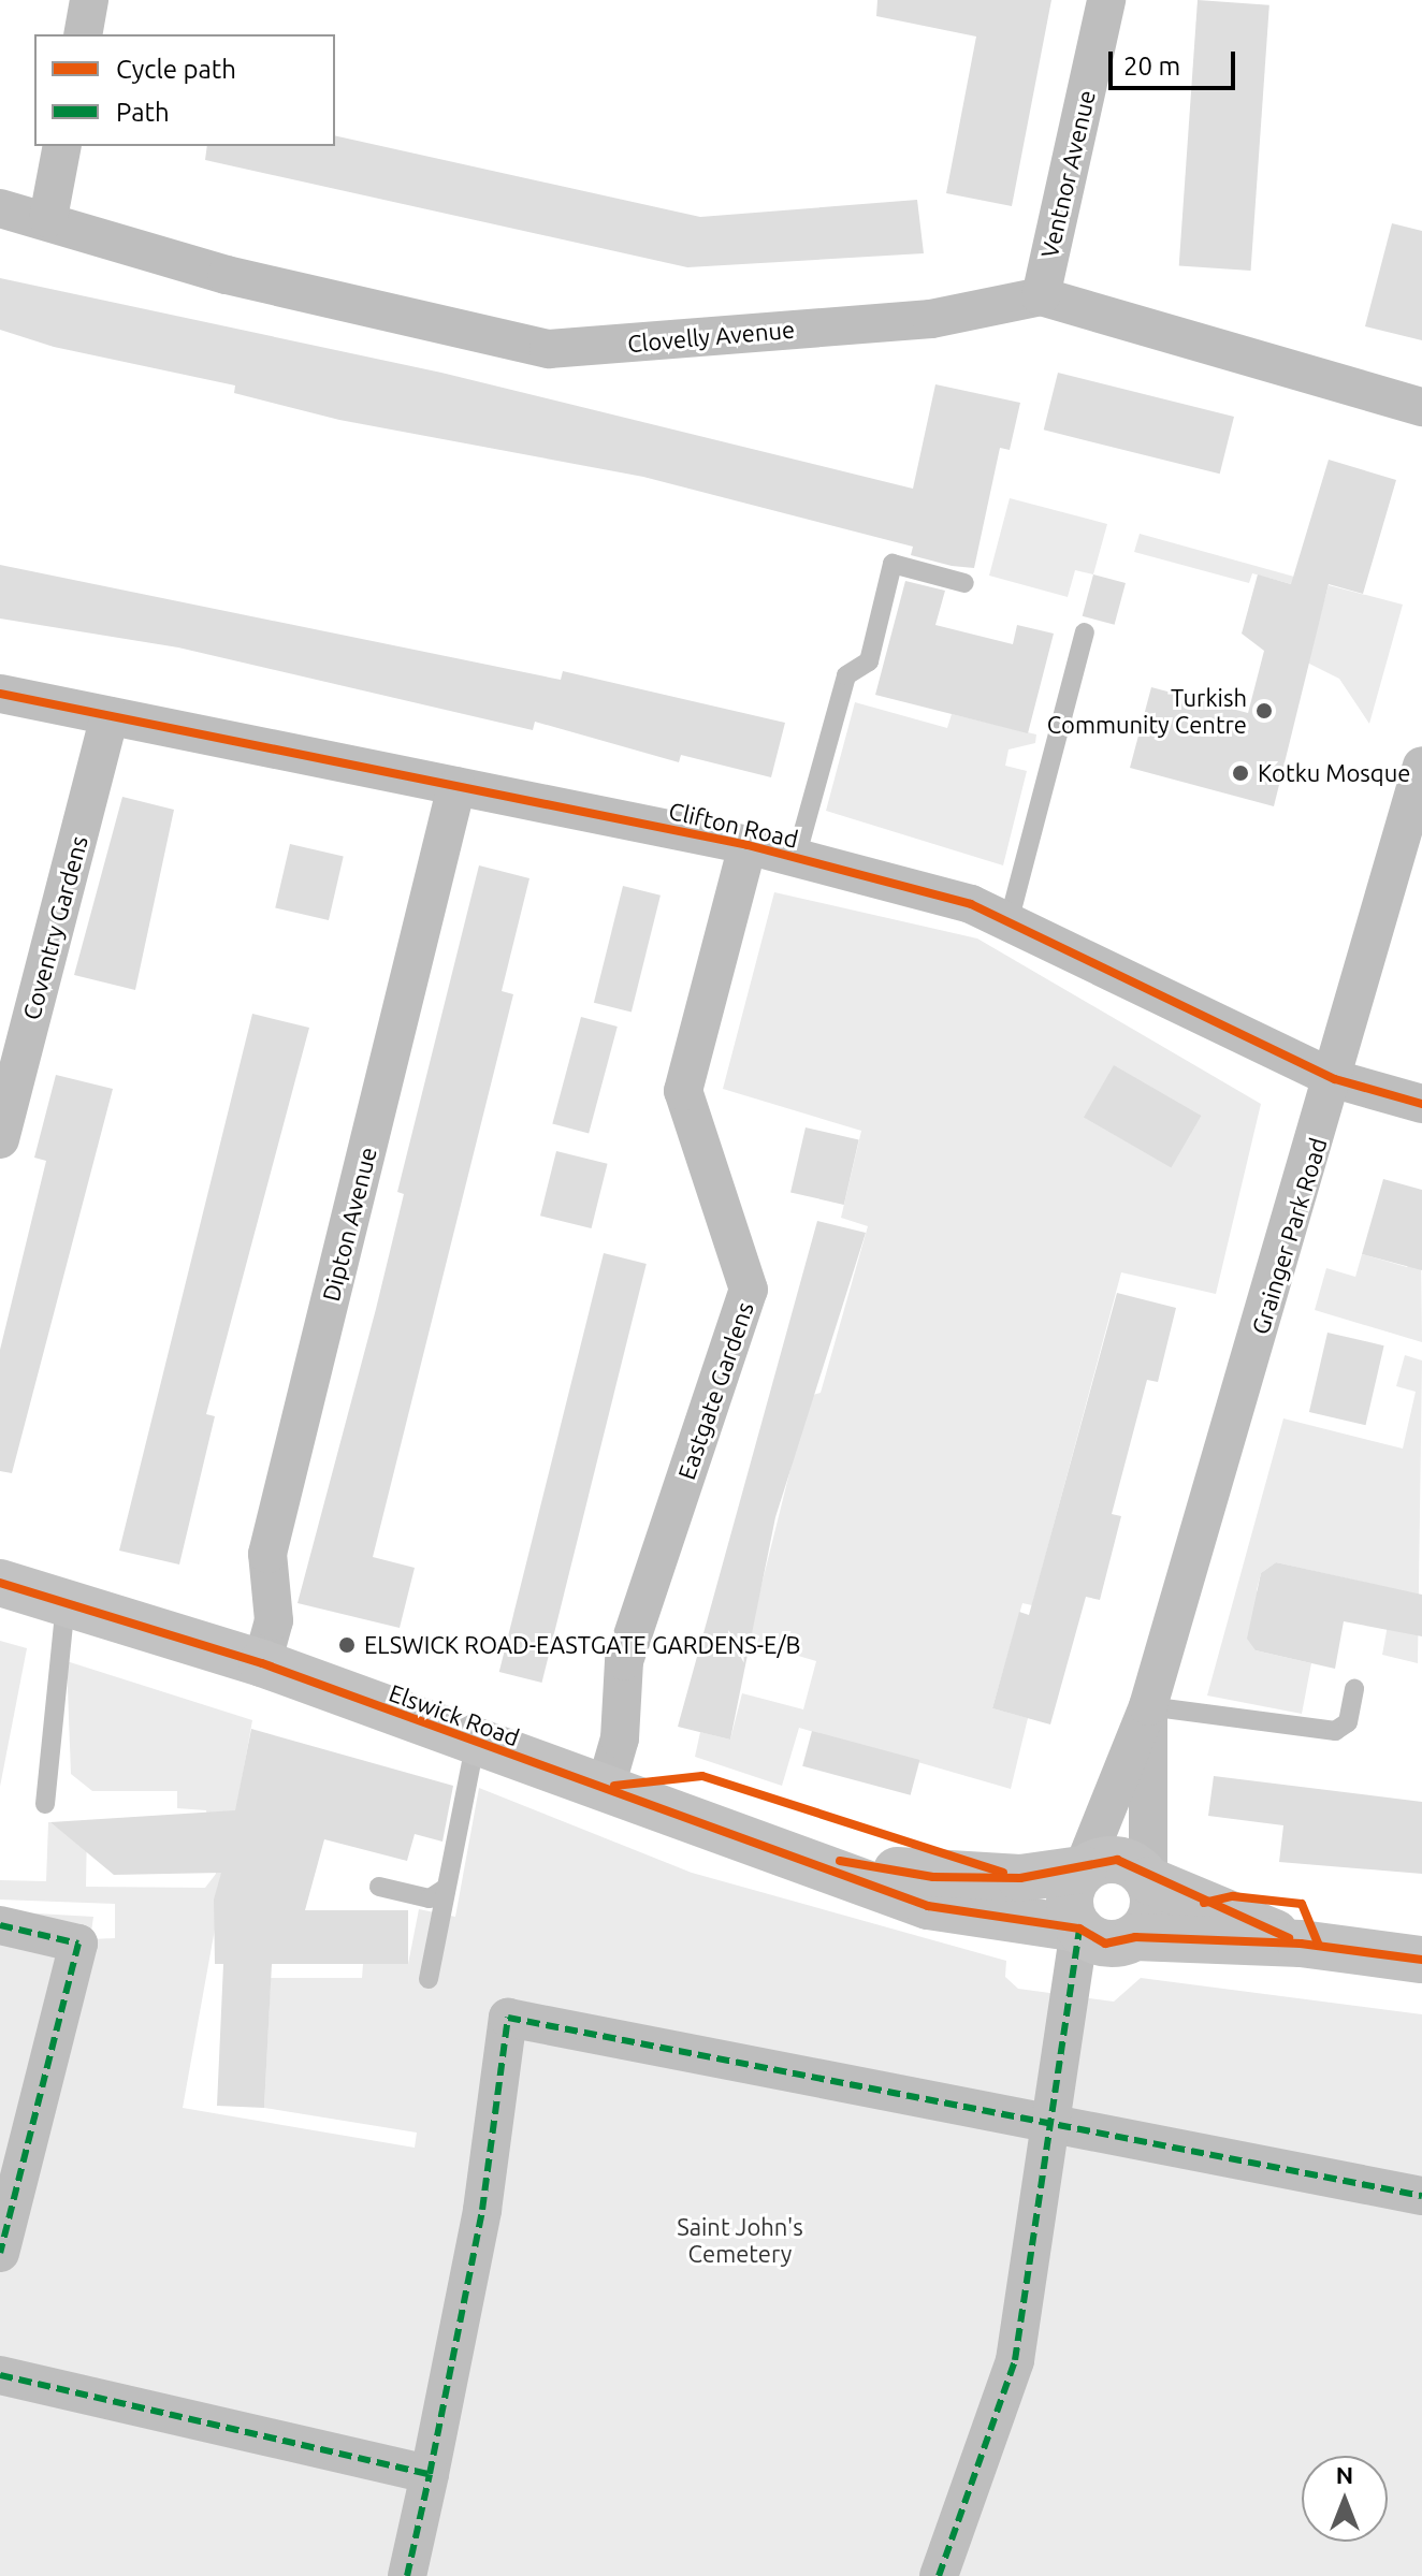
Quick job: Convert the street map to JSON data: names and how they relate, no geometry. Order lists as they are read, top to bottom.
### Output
{
  "streets": {
    "main road": ["Elswick Road"],
    "street": [
      "Ventnor Avenue",
      "Clovelly Avenue",
      "Clifton Road",
      "Coventry Gardens",
      "Dipton Avenue",
      "Grainger Park Road",
      "Eastgate Gardens"
    ]
  },
  "crossings": [
    ["Ventnor Avenue", "Clovelly Avenue"],
    ["Clifton Road", "Coventry Gardens"],
    ["Clifton Road", "Dipton Avenue"],
    ["Clifton Road", "Grainger Park Road"],
    ["Clifton Road", "Eastgate Gardens"],
    ["Dipton Avenue", "Elswick Road"],
    ["Grainger Park Road", "Elswick Road"],
    ["Eastgate Gardens", "Elswick Road"]
  ],
  "parks": ["Saint John's Cemetery"],
  "places": ["Turkish Community Centre", "Kotku Mosque", "ELSWICK ROAD-EASTGATE GARDENS-E/B"],
  "legend": ["Cycle path", "Path"],
  "scale_bar": "20 m",
  "north": "top"
}
